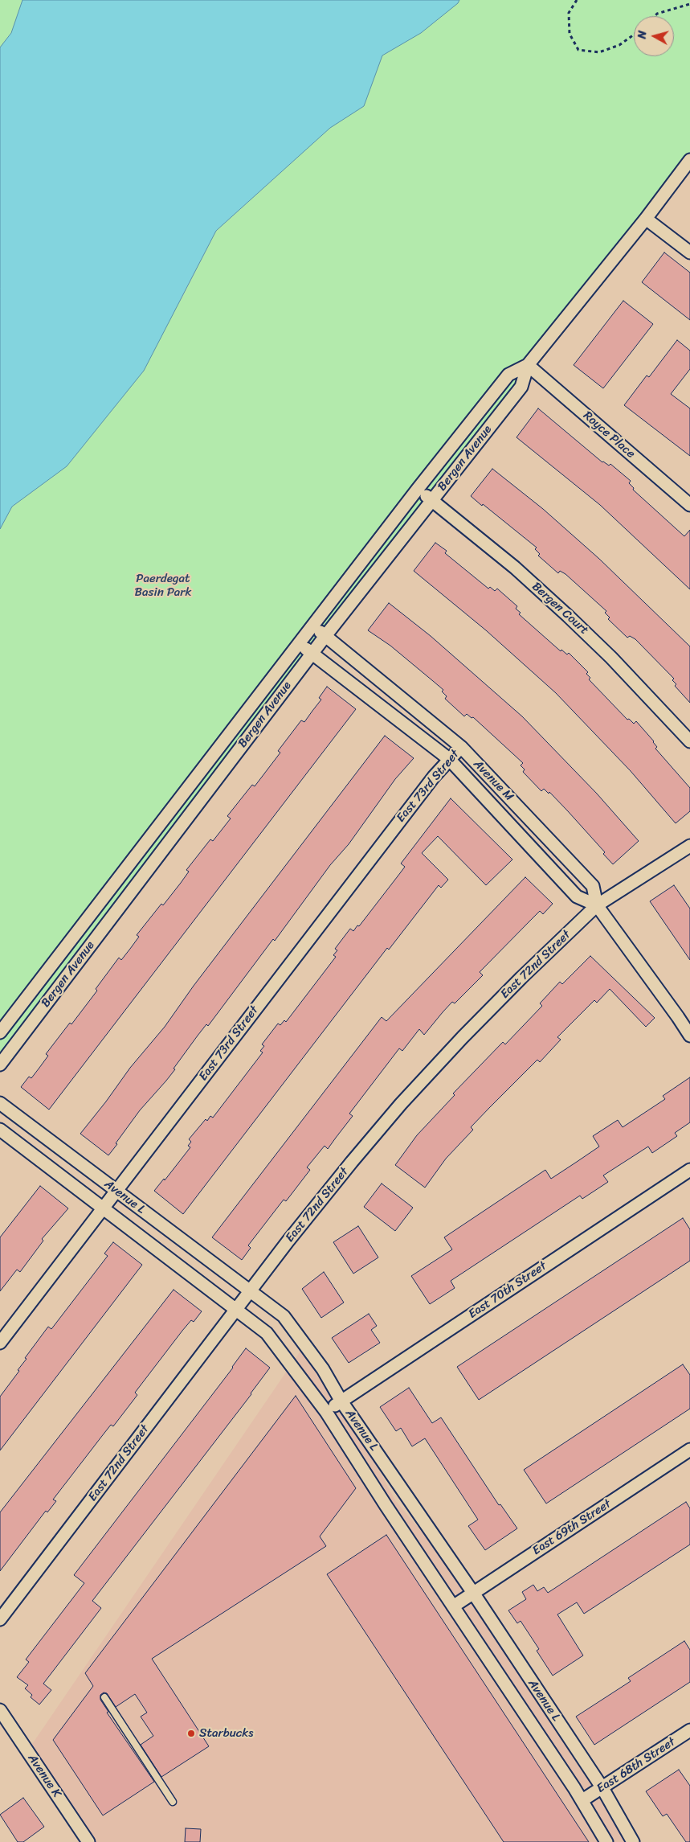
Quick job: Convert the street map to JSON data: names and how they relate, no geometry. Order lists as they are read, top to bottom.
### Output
{
  "streets": {
    "street": [
      "Royce Place",
      "Bergen Avenue",
      "Bergen Court",
      "Avenue M",
      "East 73rd Street",
      "East 72nd Street",
      "Avenue L",
      "East 70th Street",
      "East 69th Street",
      "East 68th Street",
      "Avenue K"
    ]
  },
  "crossings": [
    ["Royce Place", "Bergen Avenue"],
    ["Bergen Avenue", "Bergen Court"],
    ["Bergen Avenue", "Avenue M"],
    ["Avenue M", "East 73rd Street"],
    ["Avenue M", "East 72nd Street"],
    ["East 73rd Street", "Avenue L"],
    ["East 72nd Street", "Avenue L"],
    ["Avenue L", "East 70th Street"],
    ["Avenue L", "East 69th Street"],
    ["Avenue L", "East 68th Street"]
  ],
  "parks": ["Paerdegat Basin Park"],
  "places": ["Starbucks"],
  "north": "left"
}
